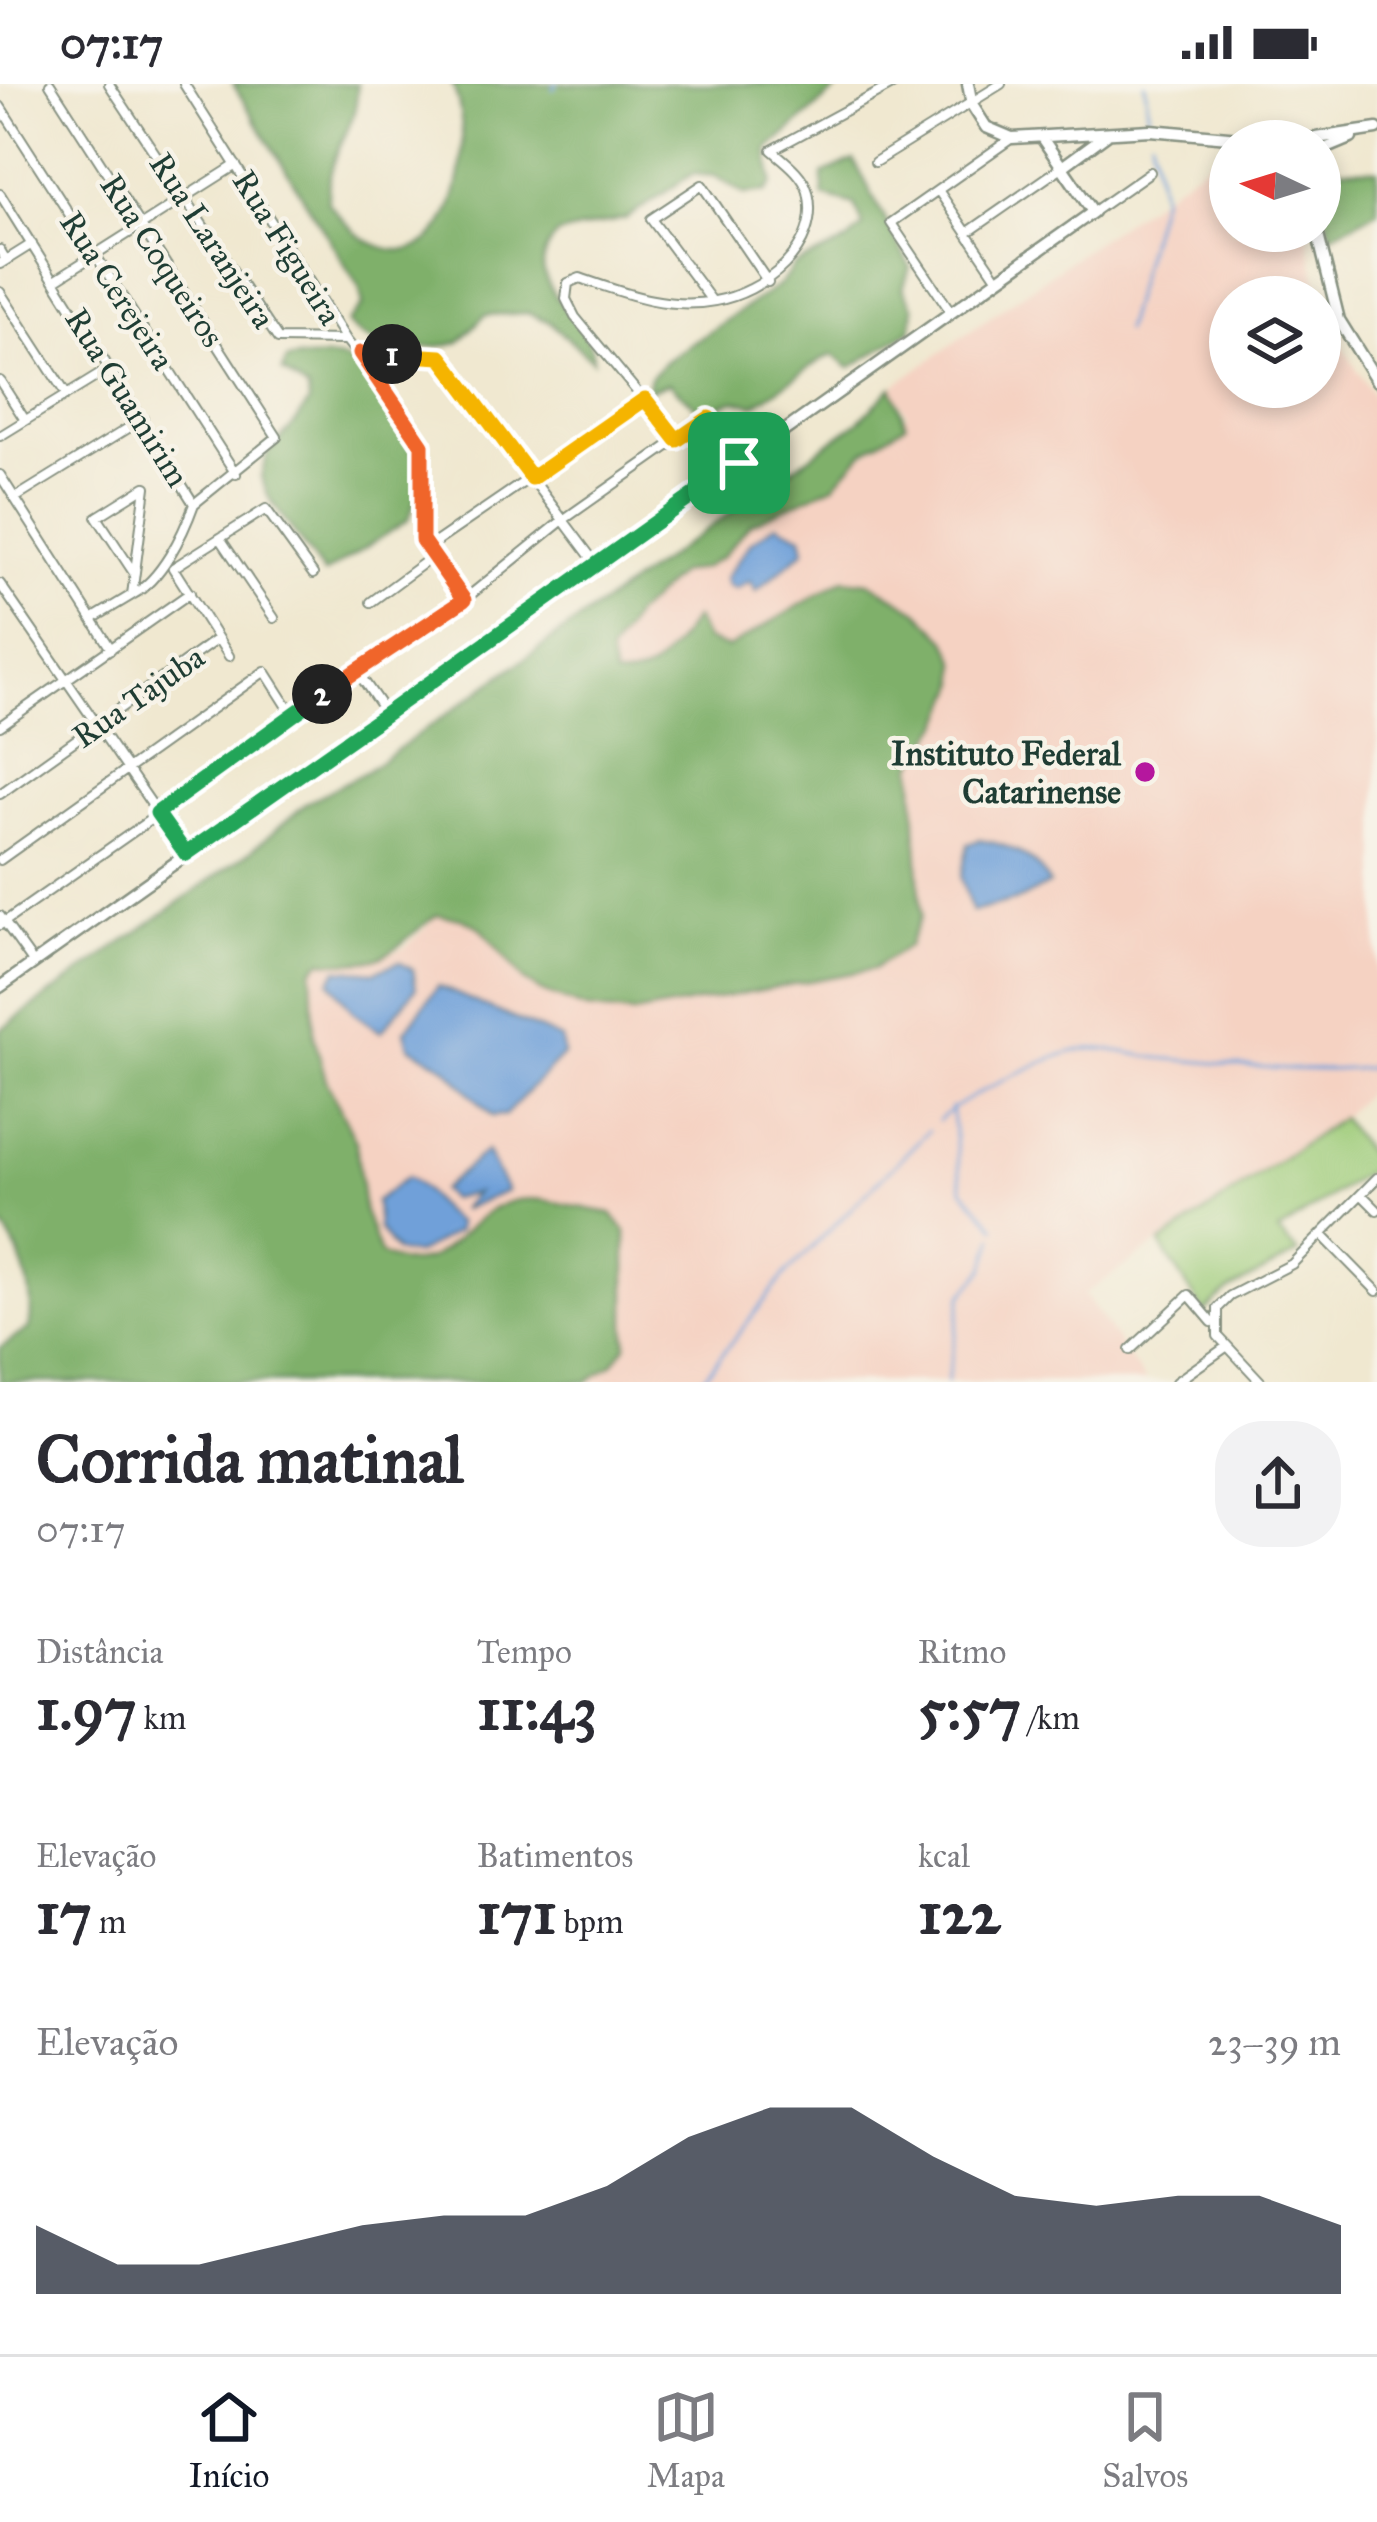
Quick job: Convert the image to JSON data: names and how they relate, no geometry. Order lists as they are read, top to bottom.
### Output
{
  "streets": {
    "street": [
      "Rua Laranjeira",
      "Rua Figueira",
      "Rua Coqueiros",
      "Rua Cerejeira",
      "Rua Guamirim",
      "Rua Tajuba"
    ]
  },
  "crossings": [
    ["Rua Laranjeira", "Rua Figueira"],
    ["Rua Coqueiros", "Rua Cerejeira"]
  ],
  "places": ["Instituto Federal Catarinense"],
  "north": "left",
  "page": {
    "status": "07:17",
    "pins": ["1", "2"],
    "heading": ["Corrida matinal", "07:17"],
    "stats": [
      ["Distância", "1.97 km"],
      ["Tempo", "11:43"],
      ["Ritmo", "5:57 /km"],
      ["Elevação", "17 m"],
      ["Batimentos", "171 bpm"],
      ["kcal", "122"]
    ],
    "chart": ["Elevação", "23–39 m"],
    "tabs": ["Início", "Mapa", "Salvos"]
  }
}
